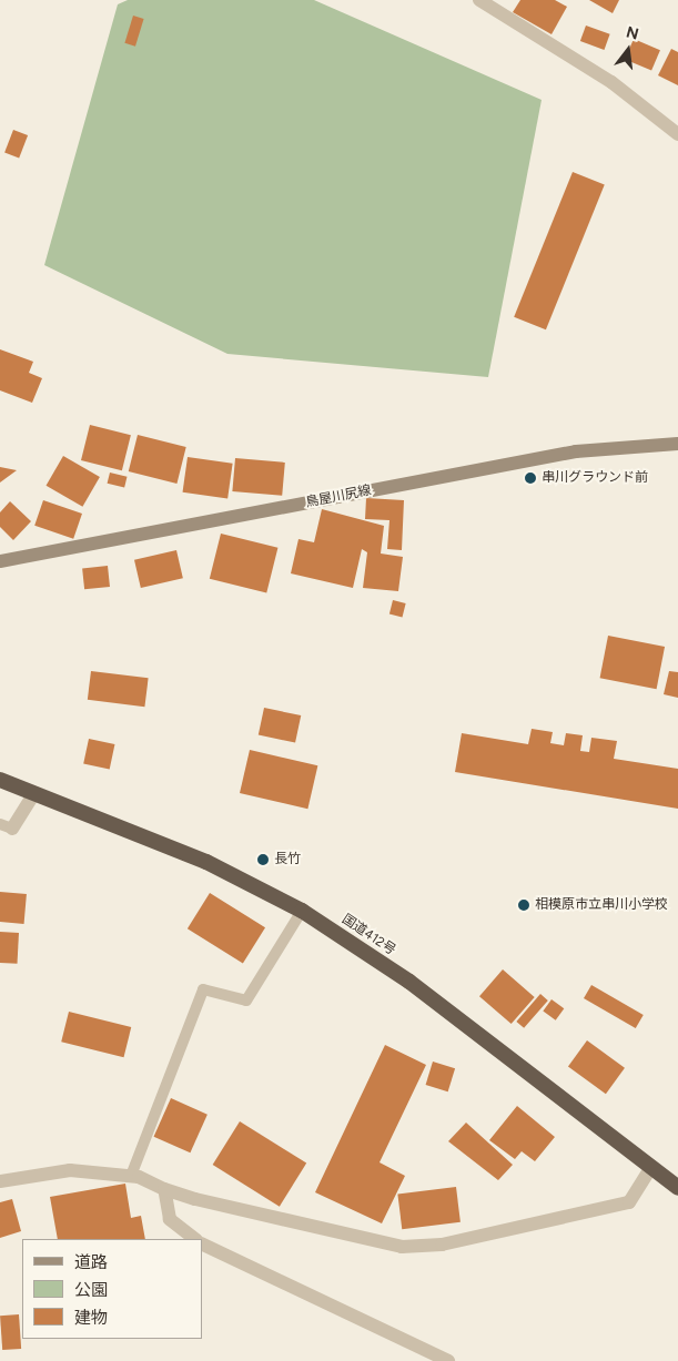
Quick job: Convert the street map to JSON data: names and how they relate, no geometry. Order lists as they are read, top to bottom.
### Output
{
  "streets": {
    "highway": ["国道412号"],
    "main road": ["鳥屋川尻線"]
  },
  "places": ["串川グラウンド前", "長竹", "相模原市立串川小学校"],
  "legend": ["道路", "公園", "建物"],
  "north": "top"
}
